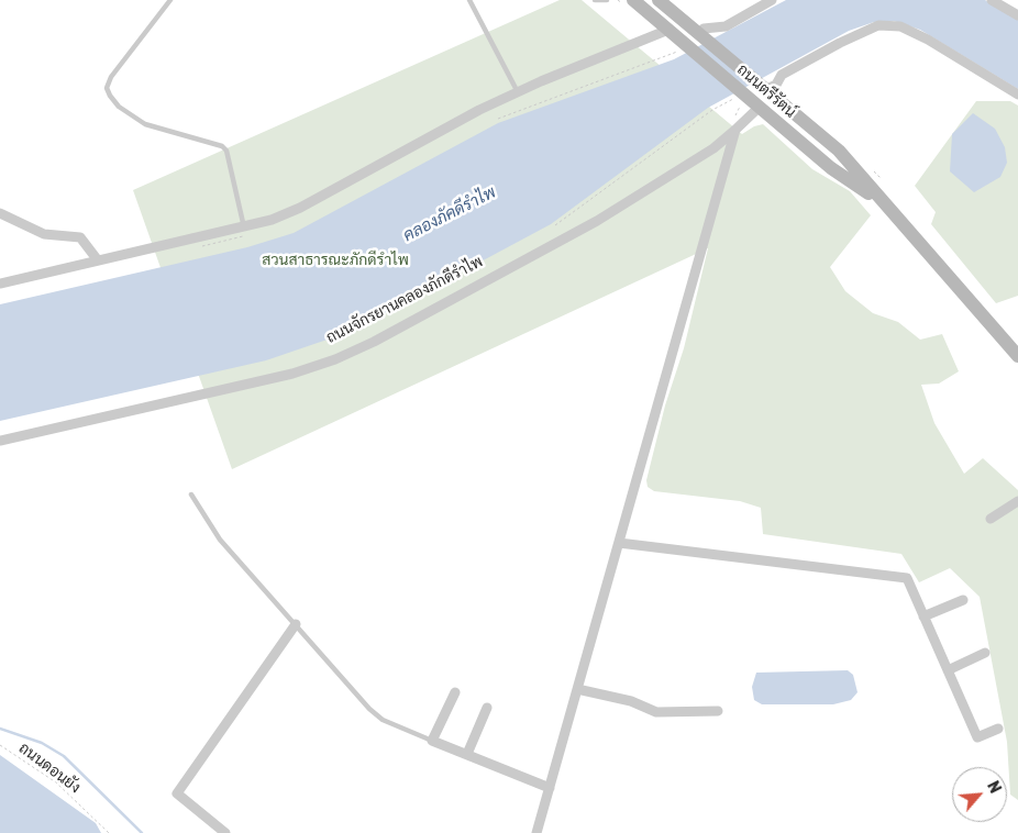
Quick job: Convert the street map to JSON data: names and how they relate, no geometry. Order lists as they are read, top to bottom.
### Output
{
  "streets": {
    "main road": ["ถนนตรีรัตน์"],
    "path": ["ถนนดอนยัง"]
  },
  "water": ["คลองภัคดีรำไพ"],
  "parks": ["สวนสาธารณะภักดีรำไพ"],
  "north": "top right"
}
